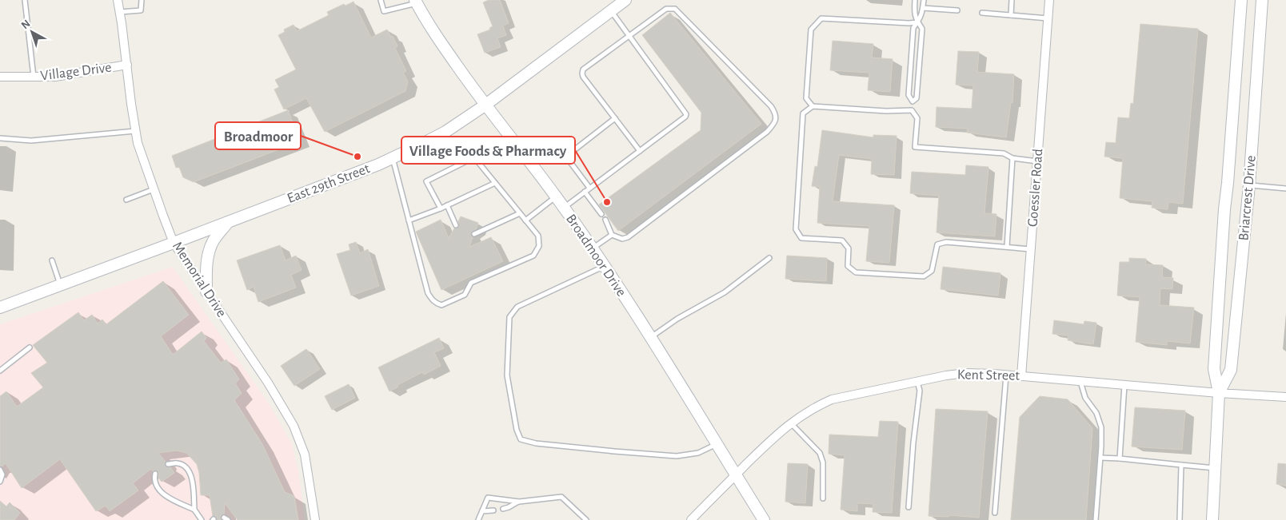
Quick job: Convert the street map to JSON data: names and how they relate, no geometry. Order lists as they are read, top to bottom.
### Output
{
  "streets": {
    "main road": ["East 29th Street", "Briarcrest Drive", "Broadmoor Drive"],
    "street": [
      "Village Drive",
      "Goessler Road",
      "Memorial Drive",
      "Kent Street"
    ]
  },
  "crossings": [
    ["Village Drive", "Memorial Drive"],
    ["East 29th Street", "Broadmoor Drive"],
    ["East 29th Street", "Memorial Drive"],
    ["Goessler Road", "Kent Street"],
    ["Briarcrest Drive", "Kent Street"],
    ["Broadmoor Drive", "Kent Street"]
  ],
  "places": ["Broadmoor", "Village Foods & Pharmacy"],
  "north": "top left"
}
